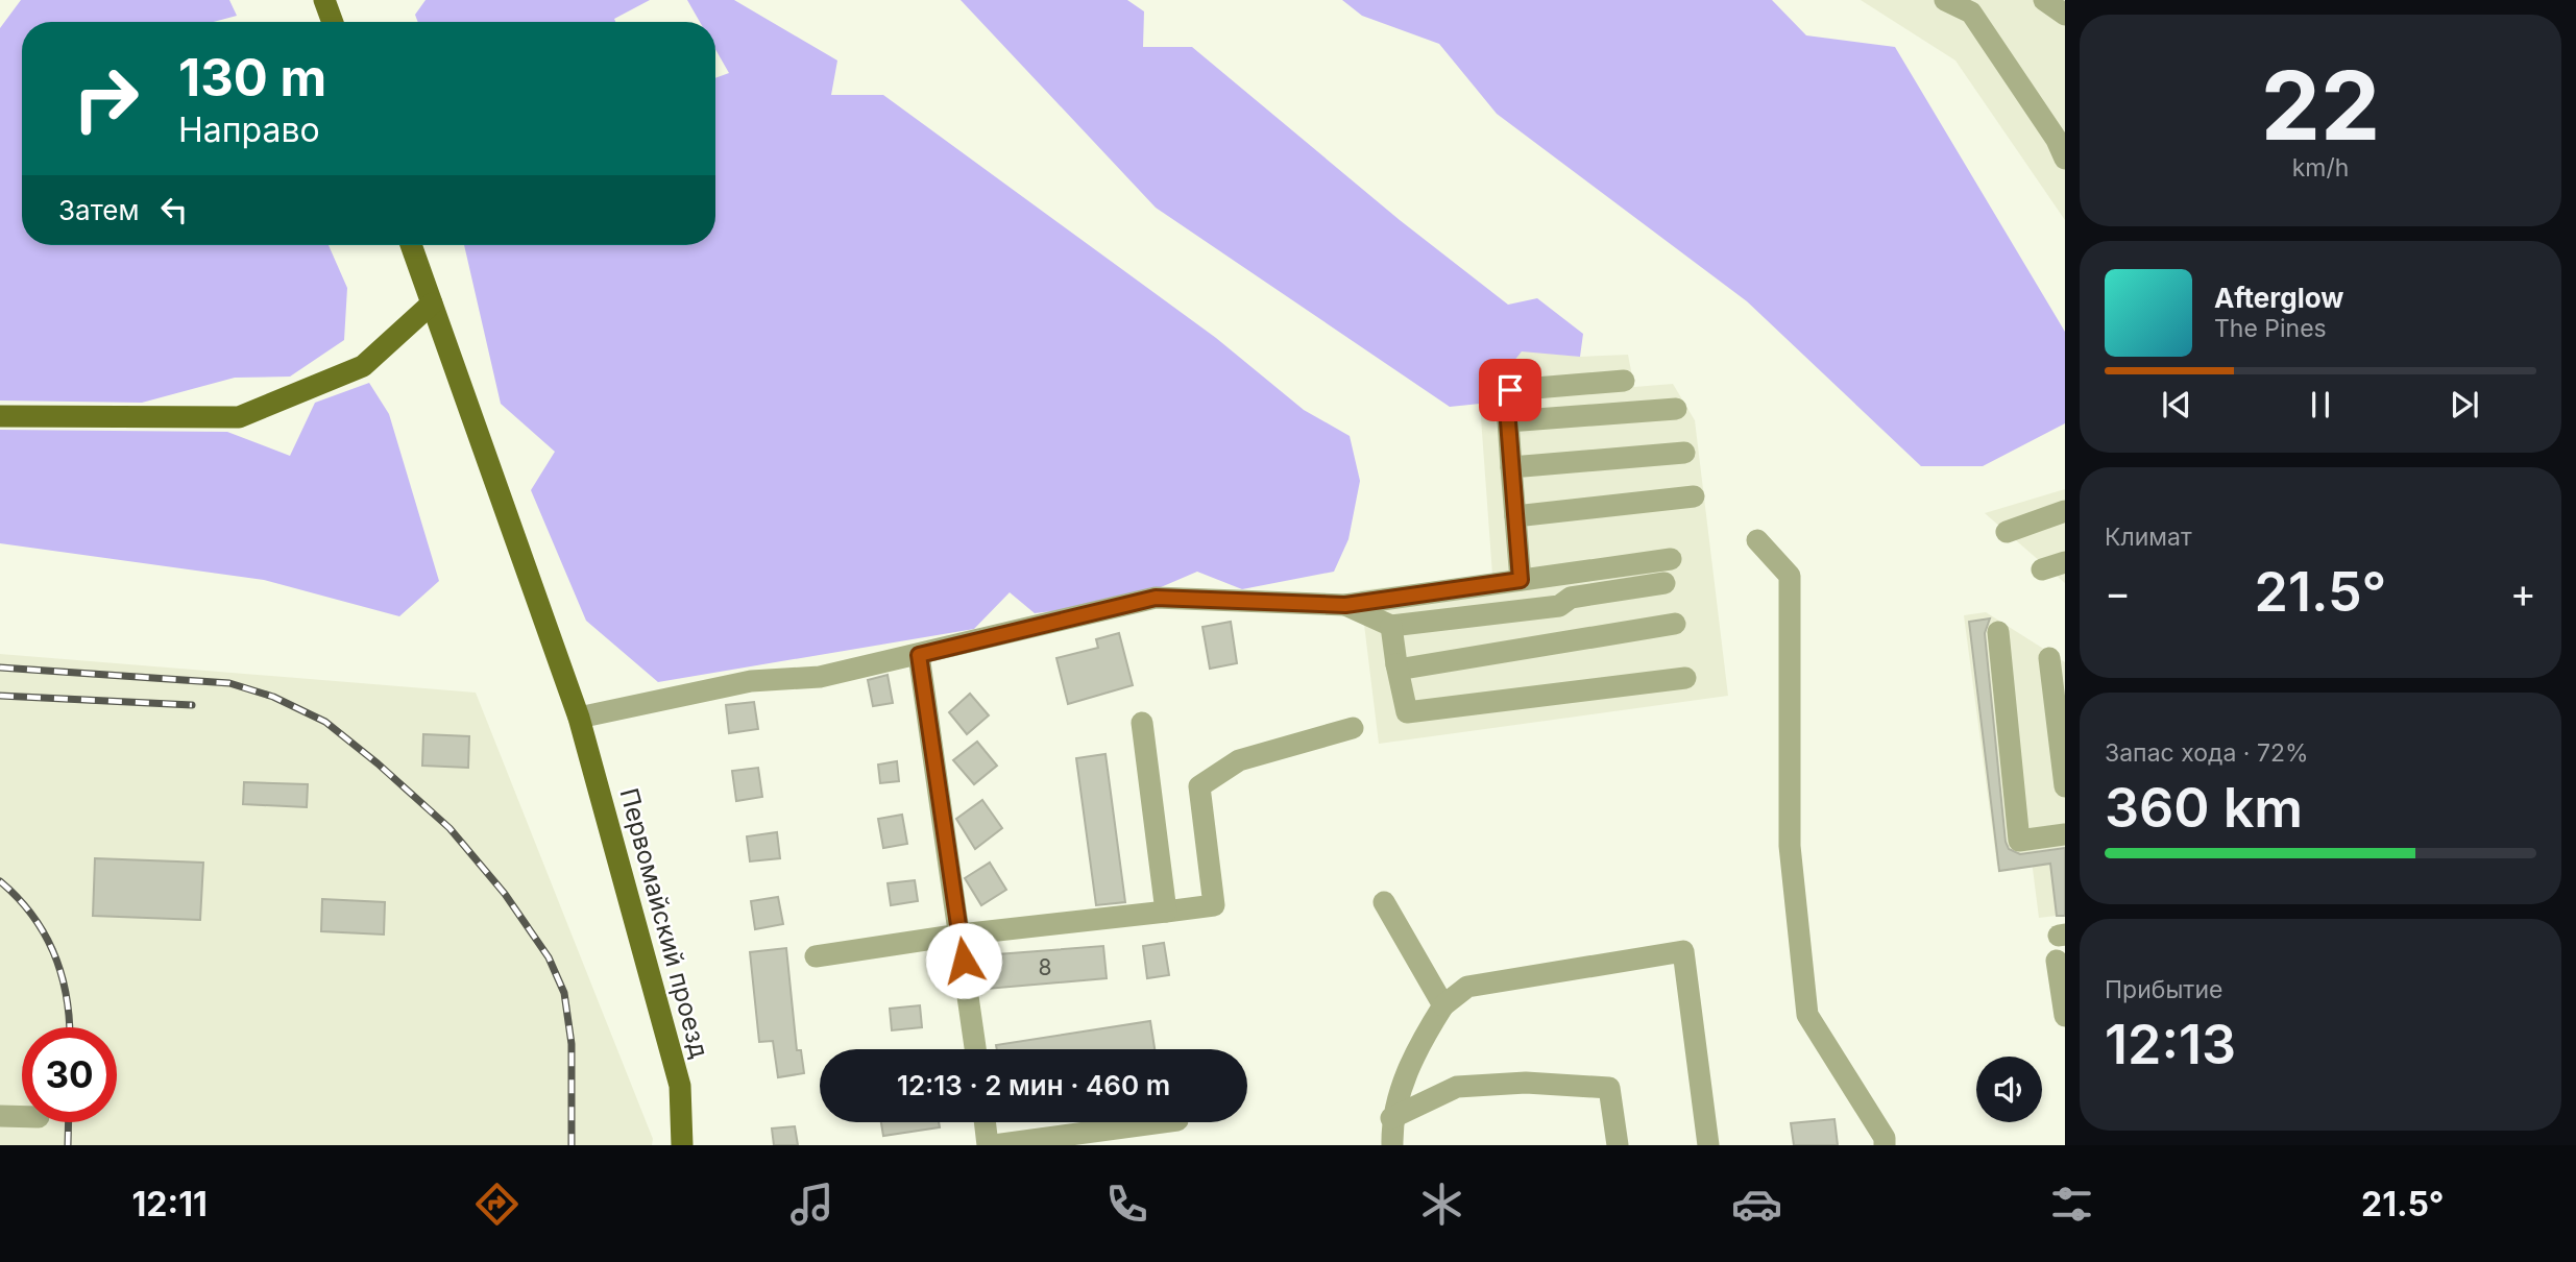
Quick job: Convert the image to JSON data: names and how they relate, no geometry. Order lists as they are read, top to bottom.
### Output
{
  "streets": {
    "main road": ["Первомайский проезд"]
  },
  "house_numbers": ["8"],
  "page": {
    "tile": [
      ["22", "km/h"],
      "Климат",
      ["Запас хода · 72%", "360 km"],
      ["Прибытие", "12:13"]
    ],
    "turn": ["130 m", "Направо"],
    "then": "Затем",
    "song": ["Afterglow", "The Pines"],
    "heat": ["−", "21.5°", "+"],
    "limit": "30",
    "trip": "12:13 · 2 мин · 460 m",
    "tabs": ["12:11", "21.5°"]
  }
}
